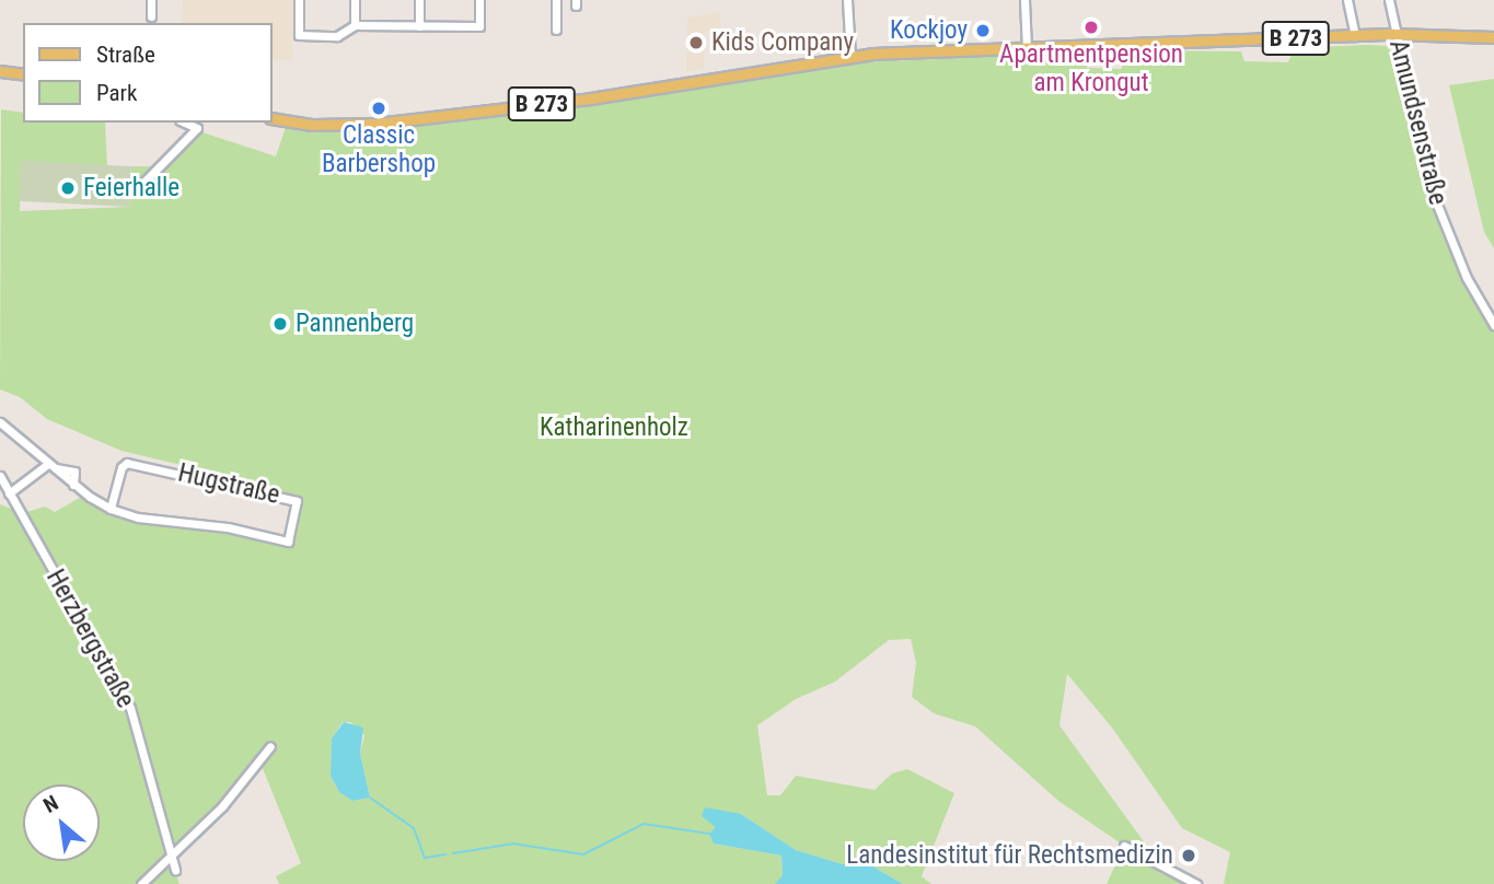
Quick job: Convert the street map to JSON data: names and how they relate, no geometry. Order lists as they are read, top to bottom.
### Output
{
  "streets": {
    "main road": ["B 273"],
    "street": ["Amundsenstraße", "Hugstraße", "Herzbergstraße"]
  },
  "crossings": [
    ["B 273", "Amundsenstraße"]
  ],
  "parks": ["Katharinenholz"],
  "places": [
    "Apartmentpension am Krongut",
    "Kockjoy",
    "Kids Company",
    "Classic Barbershop",
    "Feierhalle",
    "Pannenberg",
    "Landesinstitut für Rechtsmedizin"
  ],
  "legend": ["Straße", "Park"],
  "north": "top left"
}
